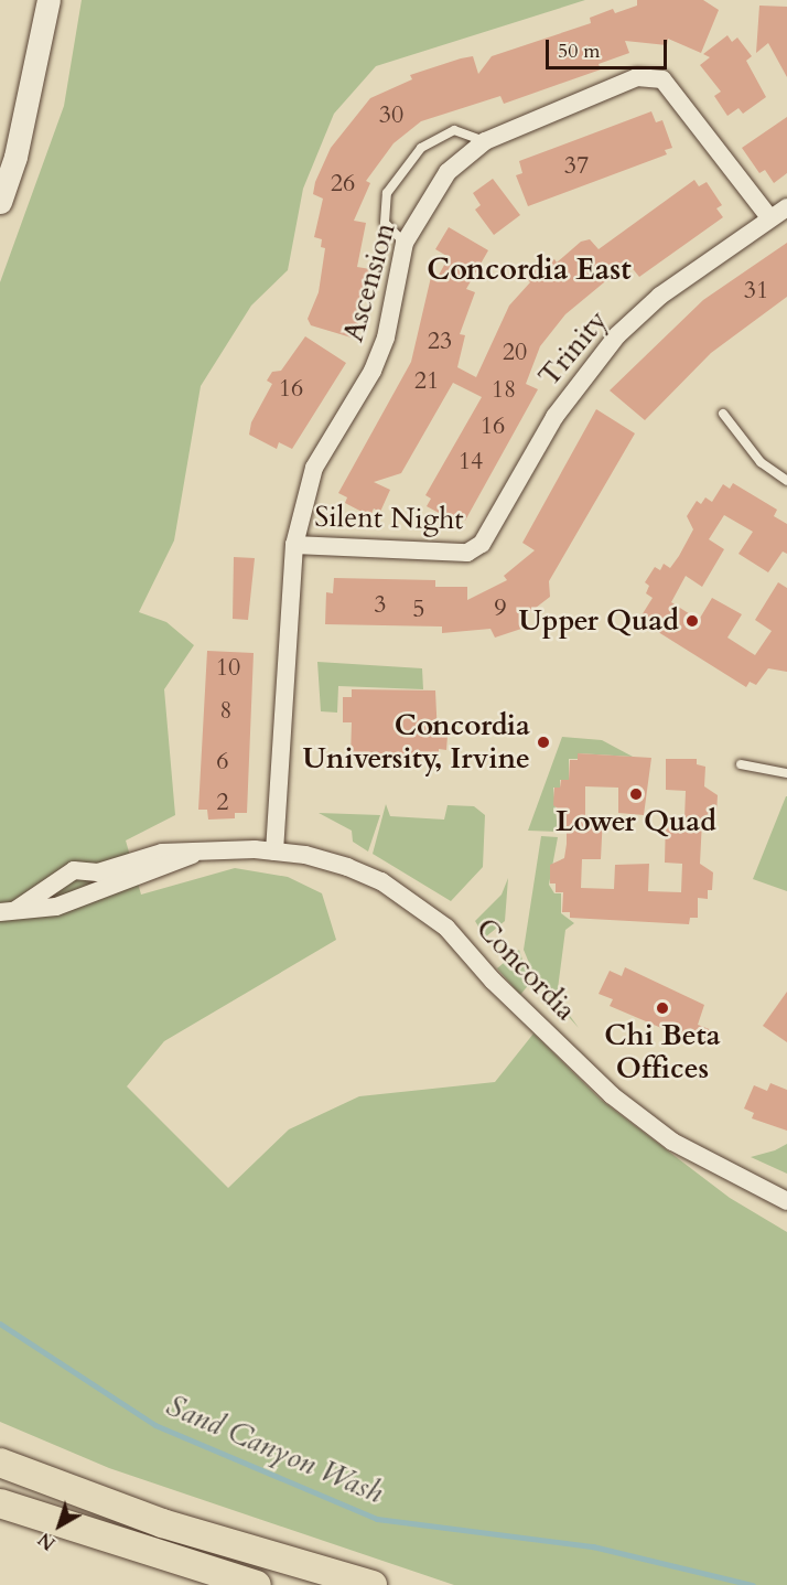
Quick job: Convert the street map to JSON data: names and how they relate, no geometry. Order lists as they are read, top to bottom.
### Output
{
  "streets": {
    "street": [
      "Ascension",
      "Trinity",
      "Silent Night",
      "Concordia"
    ]
  },
  "crossings": [
    ["Ascension", "Trinity"],
    ["Ascension", "Silent Night"],
    ["Ascension", "Concordia"],
    ["Trinity", "Silent Night"]
  ],
  "districts": ["Concordia East"],
  "water": ["Sand Canyon Wash"],
  "places": [
    "Upper Quad",
    "Concordia University, Irvine",
    "Lower Quad",
    "Chi Beta Offices"
  ],
  "house_numbers": [
    "30",
    "37",
    "26",
    "31",
    "23",
    "20",
    "21",
    "16",
    "18",
    "16",
    "14",
    "3",
    "9",
    "5",
    "10",
    "8",
    "6",
    "2"
  ],
  "scale_bar": "50 m",
  "north": "bottom left"
}
